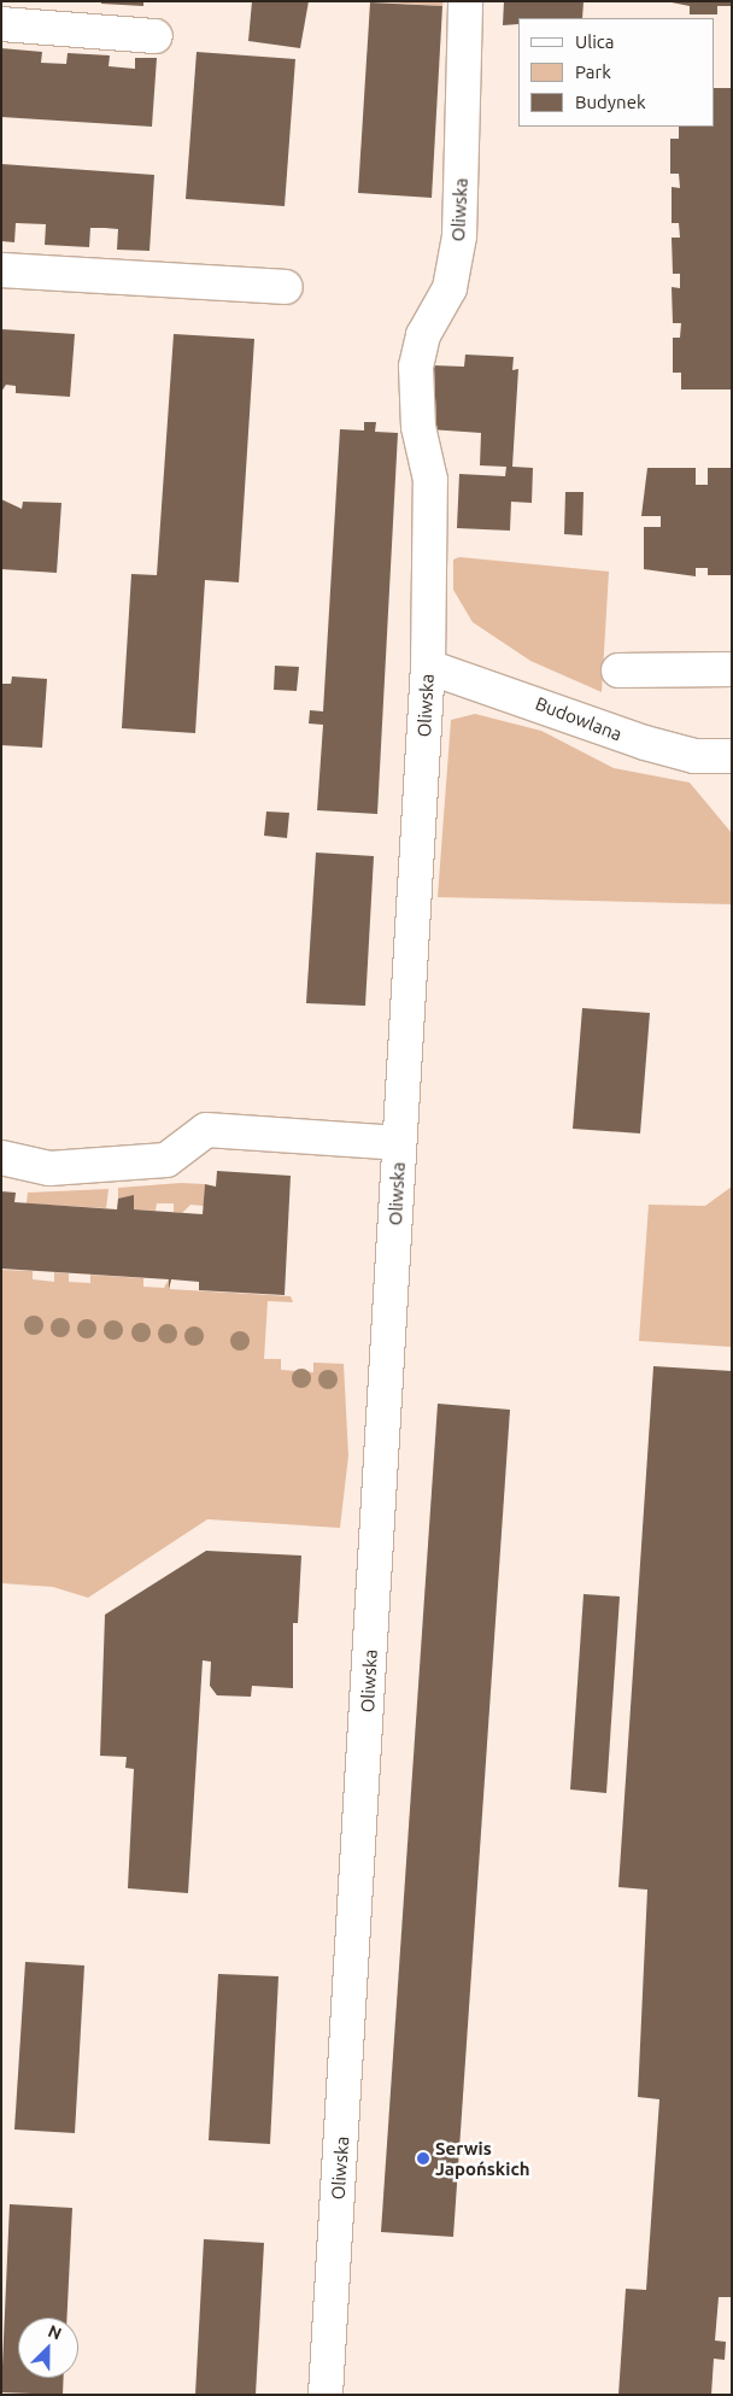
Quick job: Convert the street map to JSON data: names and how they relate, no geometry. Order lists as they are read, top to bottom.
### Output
{
  "streets": {
    "street": ["Oliwska", "Budowlana"]
  },
  "crossings": [
    ["Oliwska", "Budowlana"]
  ],
  "places": ["Serwis Japońskich"],
  "legend": ["Ulica", "Park", "Budynek"],
  "north": "top right"
}
